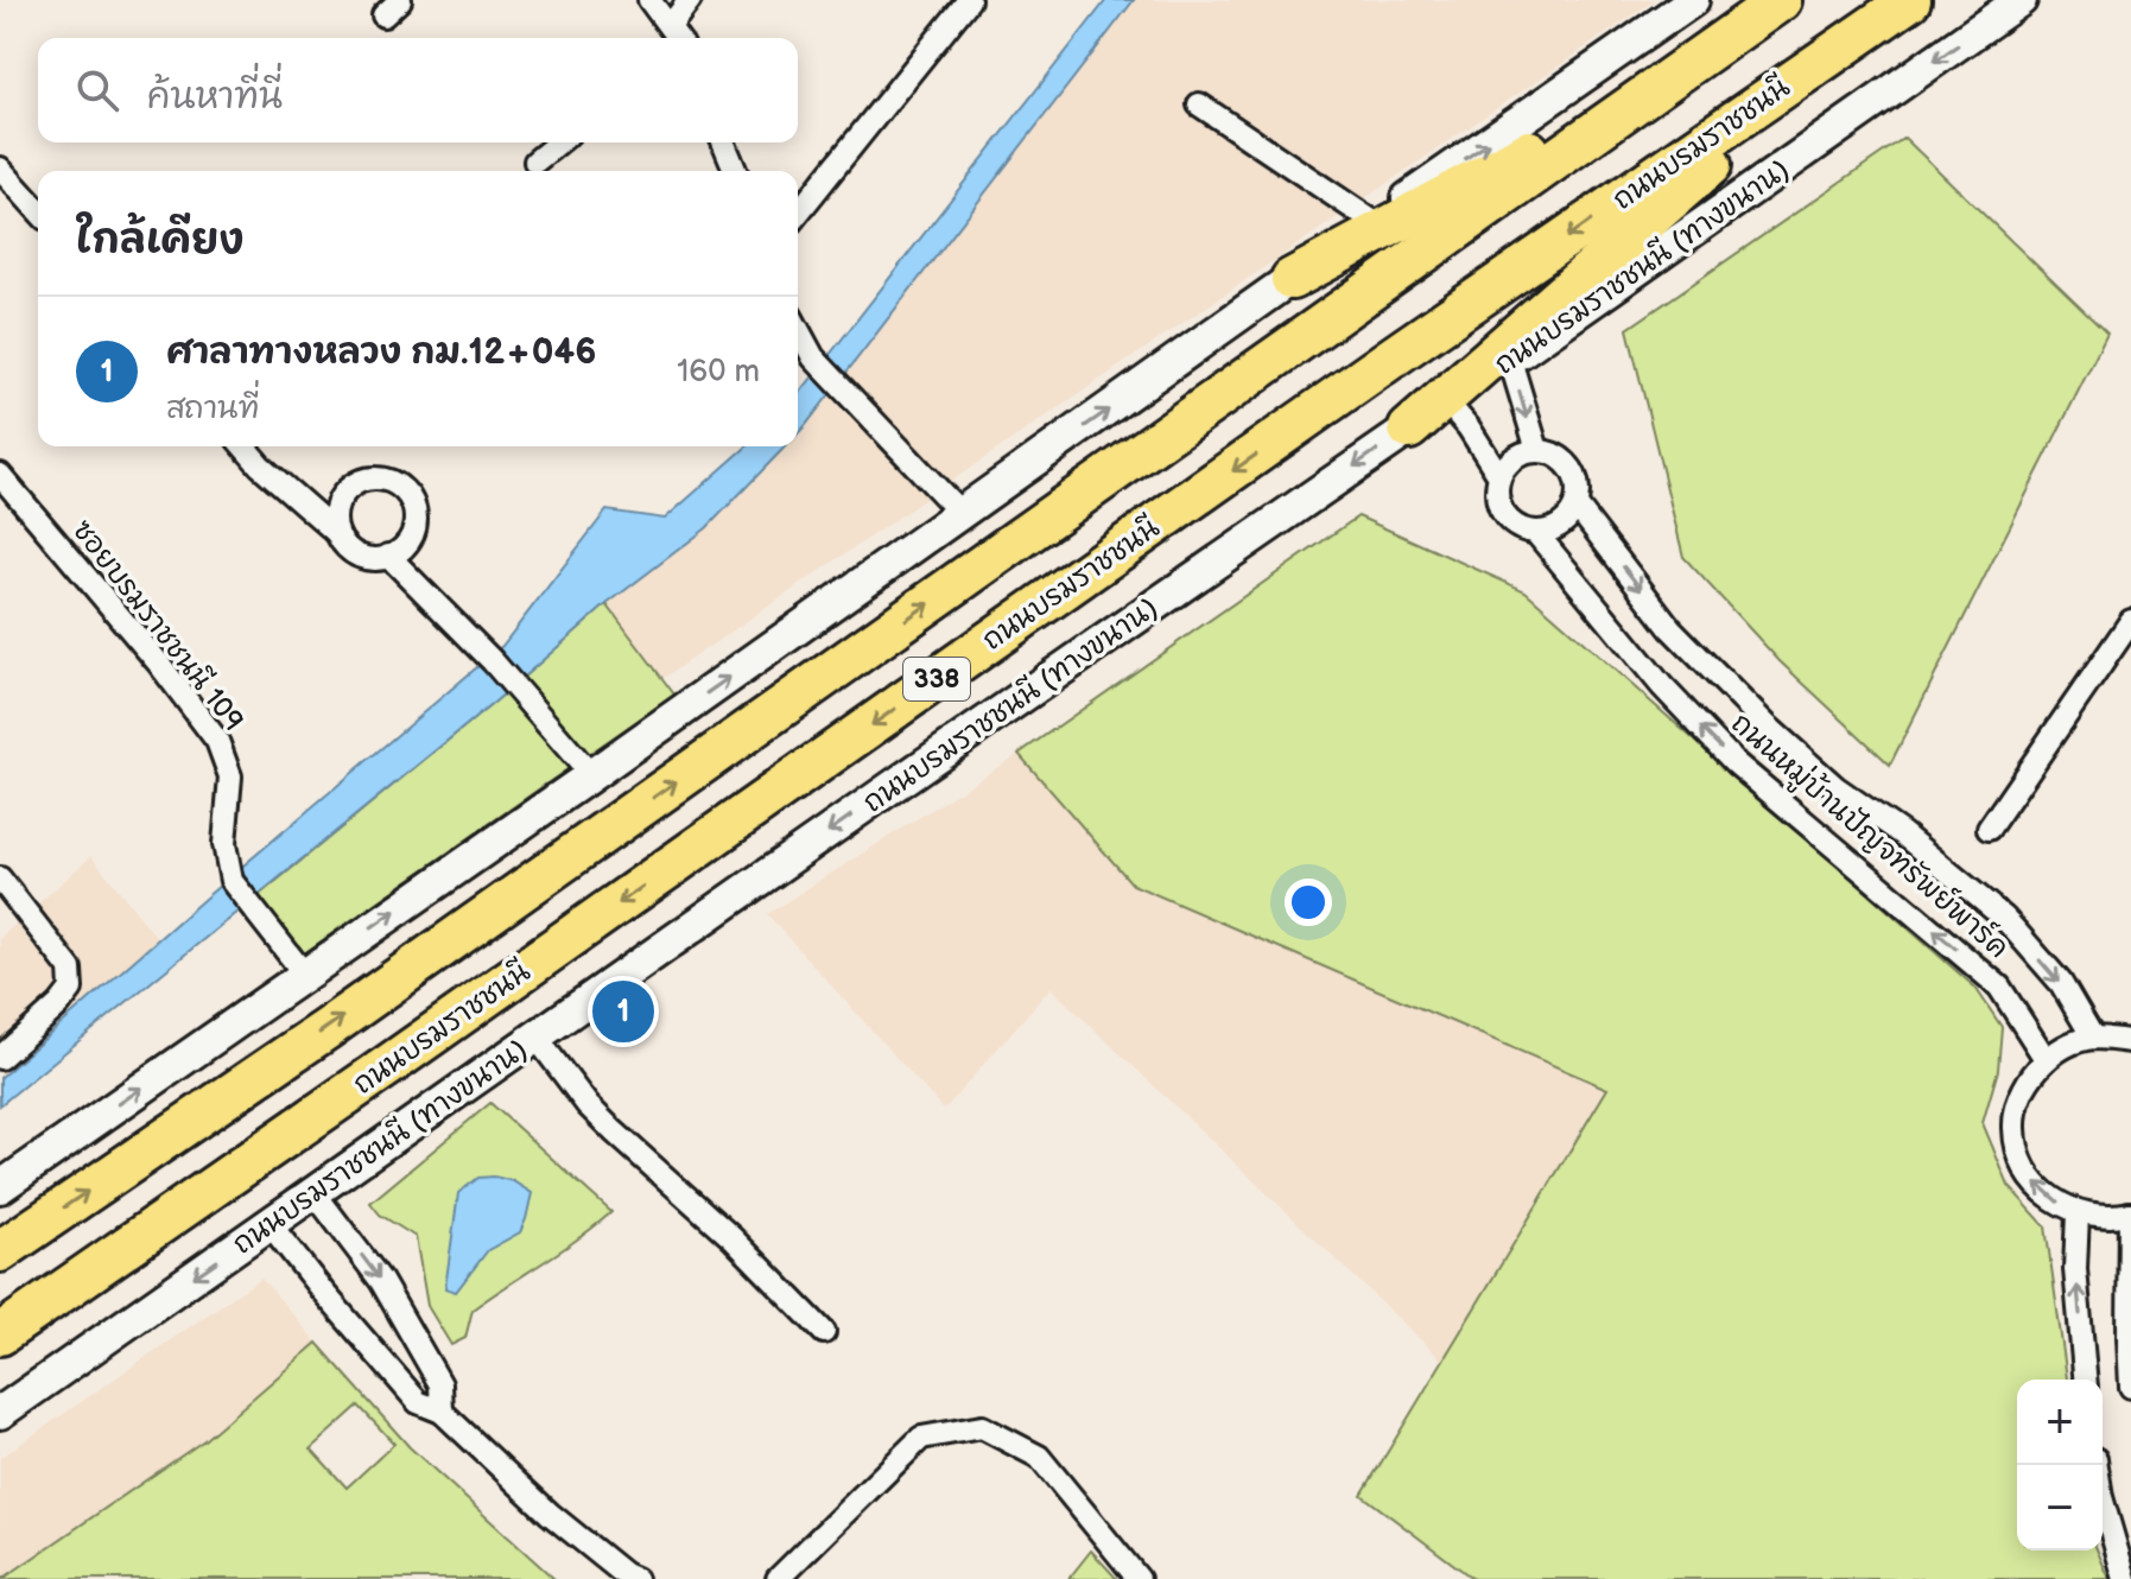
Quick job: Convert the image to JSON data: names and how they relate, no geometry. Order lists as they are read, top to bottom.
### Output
{
  "streets": {
    "highway": ["ถนนบรมราชชนนี", "338"],
    "main road": ["ถนนบรมราชชนนี (ทางขนาน)"],
    "street": ["ซอยบรมราชชนนี 109", "ถนนหมู่บ้านปัญจทรัพย์พาร์ค"]
  },
  "crossings": [
    ["ถนนบรมราชชนนี (ทางขนาน)", "ถนนหมู่บ้านปัญจทรัพย์พาร์ค"]
  ],
  "page": {
    "search": "ค้นหาที่นี่",
    "heading": "ใกล้เคียง",
    "list": [
      {
        "mark": "1",
        "name": "ศาลาทางหลวง กม.12+046",
        "note": "สถานที่",
        "value": "160 m"
      }
    ],
    "pins": "1",
    "map_buttons": ["+", "−"]
  }
}
